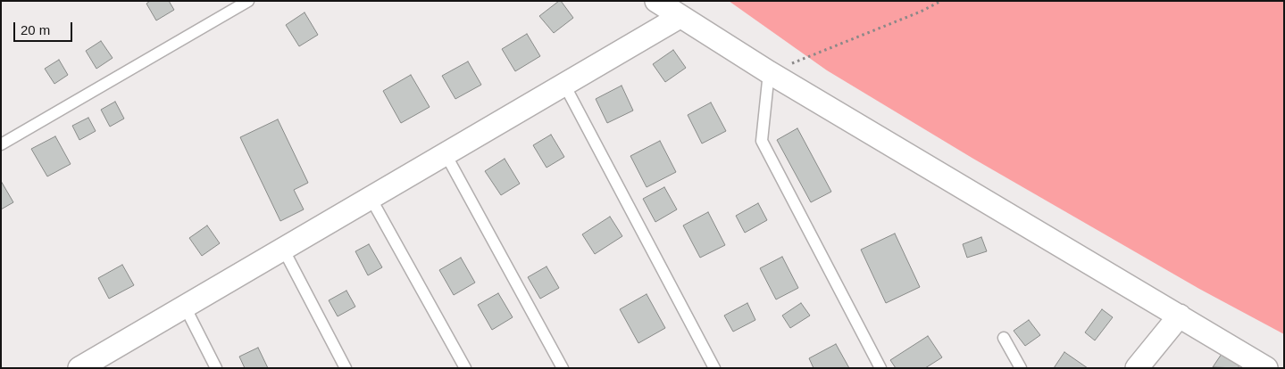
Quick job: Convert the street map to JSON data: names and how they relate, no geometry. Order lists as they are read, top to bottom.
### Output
{
  "scale_bar": "20 m"
}
